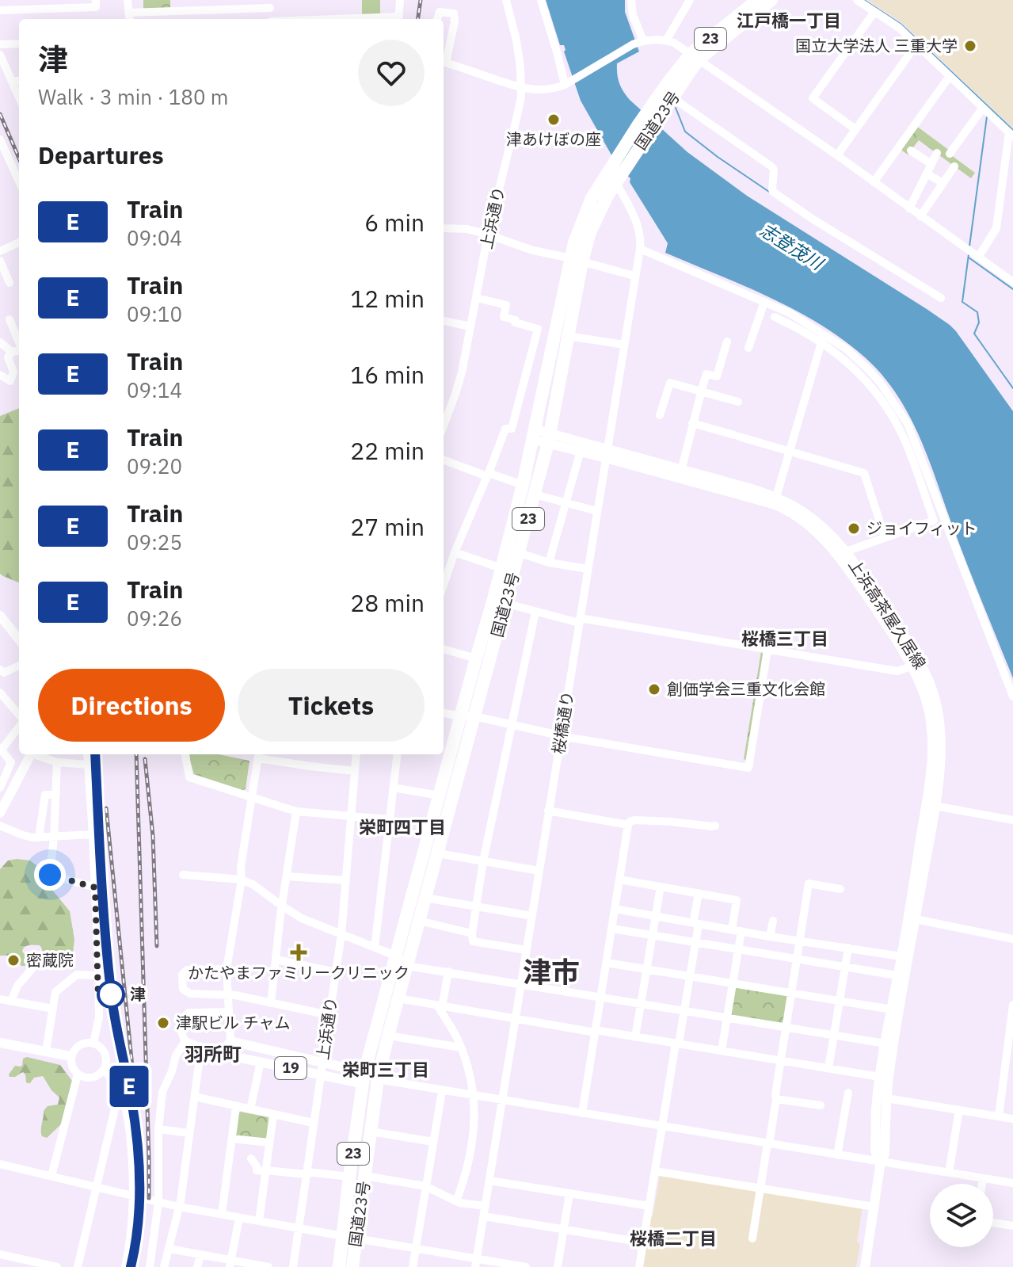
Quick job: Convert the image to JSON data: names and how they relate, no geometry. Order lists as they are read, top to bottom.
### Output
{
  "streets": {
    "highway": ["23", "国道23号"],
    "main road": ["上浜高茶屋久居線", "19"],
    "street": ["上浜通り", "桜橋通り"]
  },
  "crossings": [
    ["国道23号", "上浜高茶屋久居線"],
    ["国道23号", "桜橋通り"],
    ["国道23号", "19"],
    ["上浜通り", "19"],
    ["上浜高茶屋久居線", "桜橋通り"]
  ],
  "districts": [
    "江戸橋一丁目",
    "桜橋三丁目",
    "栄町四丁目",
    "津市",
    "羽所町",
    "栄町三丁目",
    "桜橋二丁目"
  ],
  "water": ["志登茂川"],
  "places": {
    "other": [
      "国立大学法人 三重大学",
      "津あけぼの座",
      "ジョイフィット",
      "創価学会三重文化会館",
      "密蔵院",
      "津",
      "津駅ビル チャム"
    ],
    "health": ["かたやまファミリークリニック"]
  },
  "page": {
    "on_map": "E",
    "heading": [
      ["津", "Walk · 3 min · 180 m"],
      "Departures"
    ],
    "list": [
      {
        "mark": "E",
        "name": "Train",
        "note": "09:04",
        "value": "6 min"
      },
      {
        "mark": "E",
        "name": "Train",
        "note": "09:10",
        "value": "12 min"
      },
      {
        "mark": "E",
        "name": "Train",
        "note": "09:14",
        "value": "16 min"
      },
      {
        "mark": "E",
        "name": "Train",
        "note": "09:20",
        "value": "22 min"
      },
      {
        "mark": "E",
        "name": "Train",
        "note": "09:25",
        "value": "27 min"
      },
      {
        "mark": "E",
        "name": "Train",
        "note": "09:26",
        "value": "28 min"
      }
    ],
    "buttons": ["Directions", "Tickets"]
  }
}
